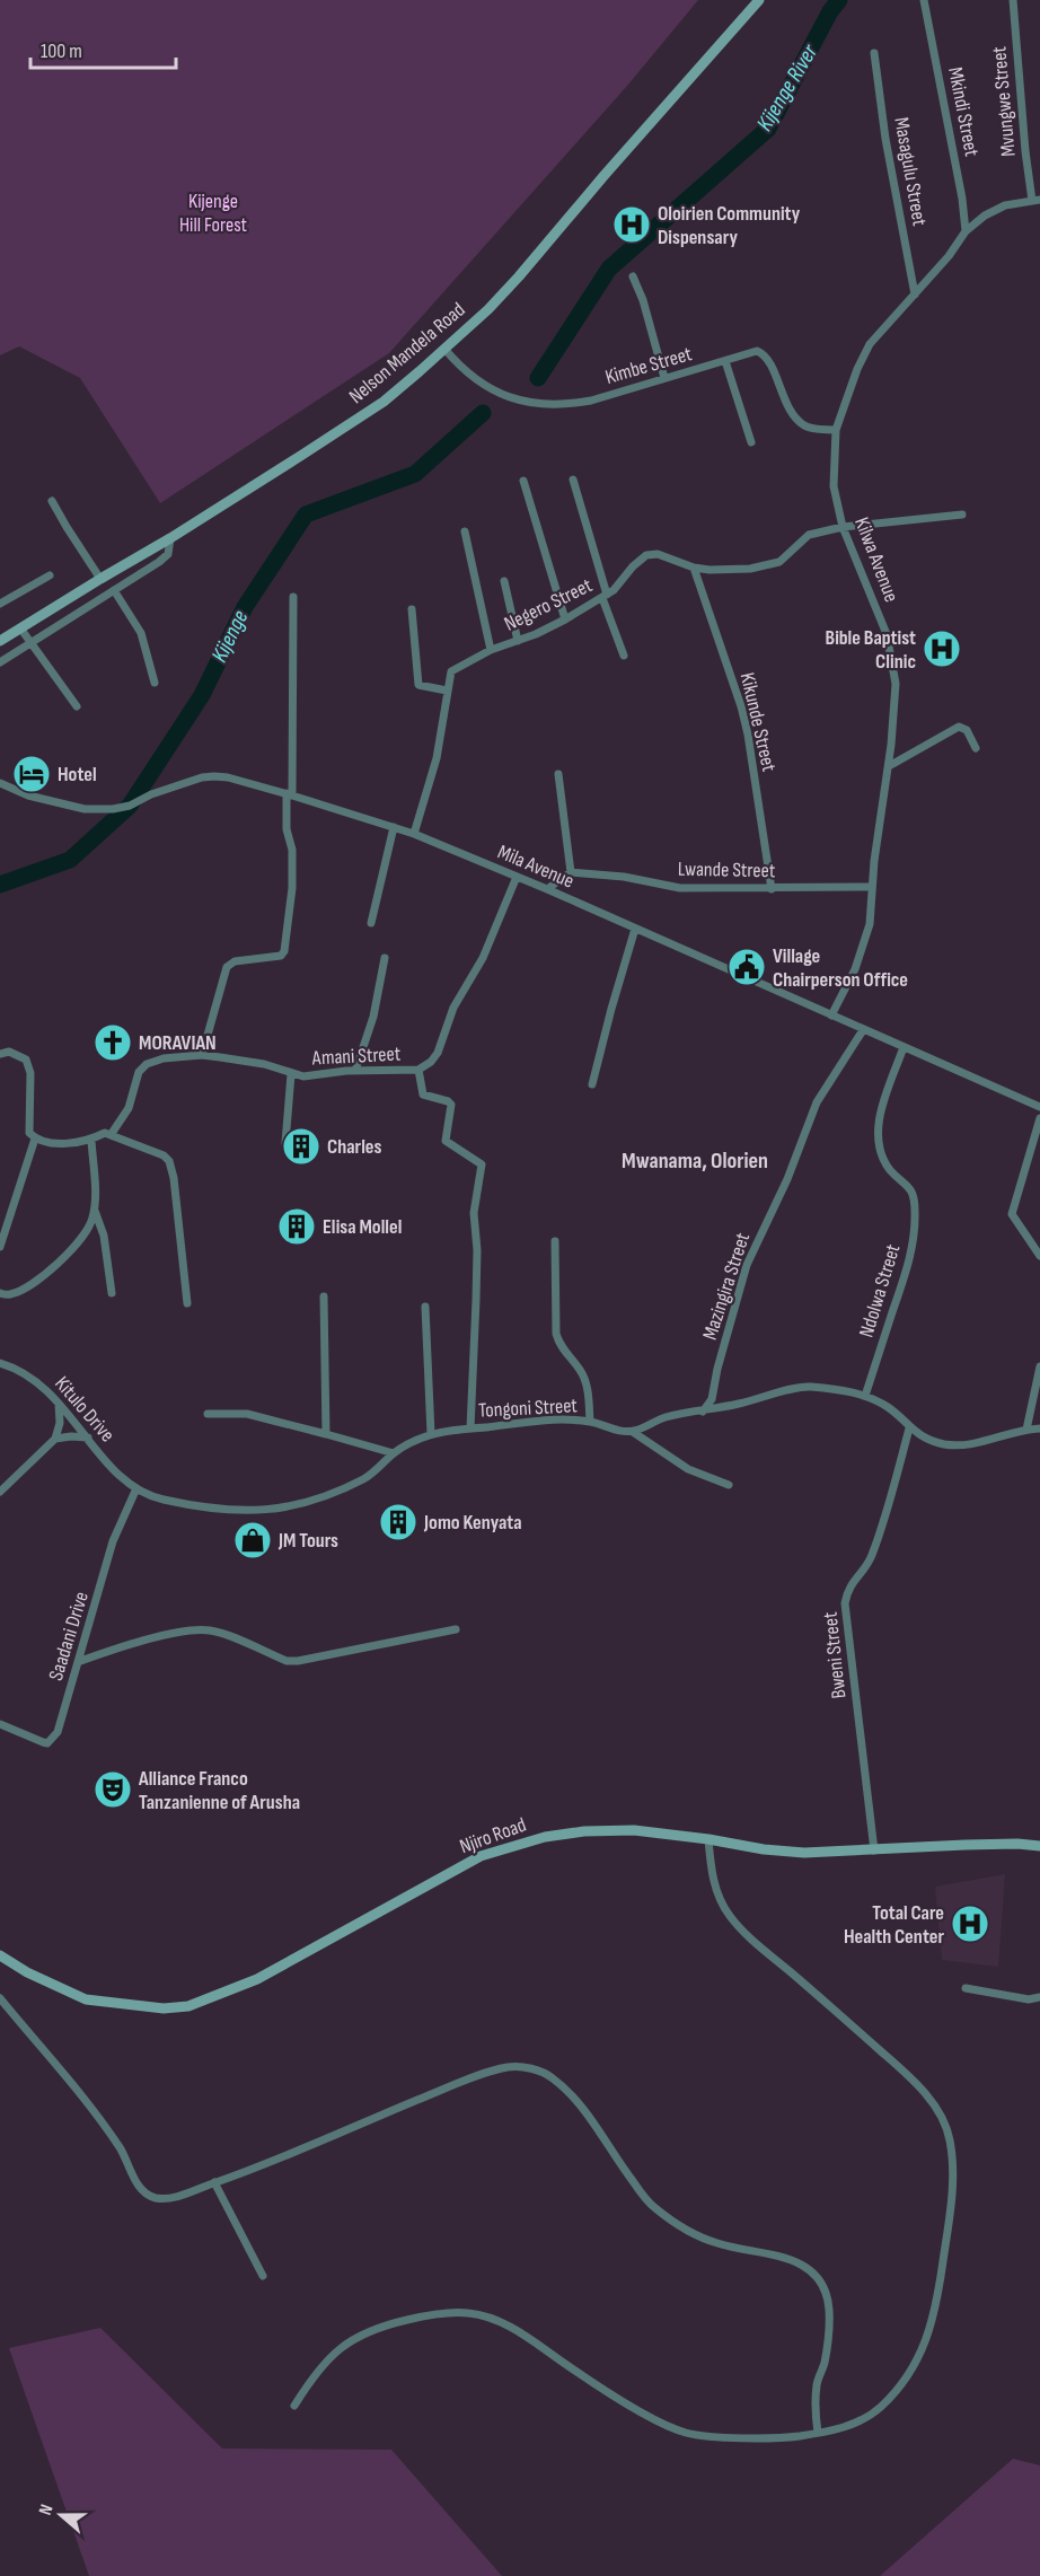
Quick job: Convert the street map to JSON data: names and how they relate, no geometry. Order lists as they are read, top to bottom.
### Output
{
  "streets": {
    "street": [
      "Mvungwe Street",
      "Mkindi Street",
      "Masagulu Street",
      "Nelson Mandela Road",
      "Kimbe Street",
      "Kilwa Avenue",
      "Negero Street",
      "Kikunde Street",
      "Mila Avenue",
      "Lwande Street",
      "Amani Street",
      "Mazingira Street",
      "Ndolwa Street",
      "Tongoni Street",
      "Kitulo Drive",
      "Saadani Drive",
      "Bweni Street",
      "Njiro Road"
    ]
  },
  "crossings": [
    ["Mvungwe Street", "Kilwa Avenue"],
    ["Mkindi Street", "Kilwa Avenue"],
    ["Masagulu Street", "Kilwa Avenue"],
    ["Nelson Mandela Road", "Kimbe Street"],
    ["Kimbe Street", "Kilwa Avenue"],
    ["Kilwa Avenue", "Negero Street"],
    ["Kilwa Avenue", "Mila Avenue"],
    ["Kilwa Avenue", "Lwande Street"],
    ["Negero Street", "Kikunde Street"],
    ["Negero Street", "Mila Avenue"],
    ["Kikunde Street", "Lwande Street"],
    ["Mila Avenue", "Amani Street"],
    ["Mila Avenue", "Mazingira Street"],
    ["Mila Avenue", "Ndolwa Street"],
    ["Tongoni Street", "Kitulo Drive"],
    ["Tongoni Street", "Saadani Drive"],
    ["Kitulo Drive", "Saadani Drive"],
    ["Bweni Street", "Njiro Road"]
  ],
  "districts": ["Mwanama, Olorien"],
  "water": ["Kijenge River", "Kijenge"],
  "parks": ["Kijenge Hill Forest"],
  "places": {
    "hospital": ["Oloirien Community Dispensary", "Bible Baptist Clinic", "Total Care Health Center"],
    "hotel": ["Hotel"],
    "public building": ["Village Chairperson Office"],
    "church": ["MORAVIAN"],
    "building": ["Charles", "Elisa Mollel", "Jomo Kenyata"],
    "shop": ["JM Tours"],
    "theatre": ["Alliance Franco Tanzanienne of Arusha"]
  },
  "scale_bar": "100 m",
  "north": "left"
}
